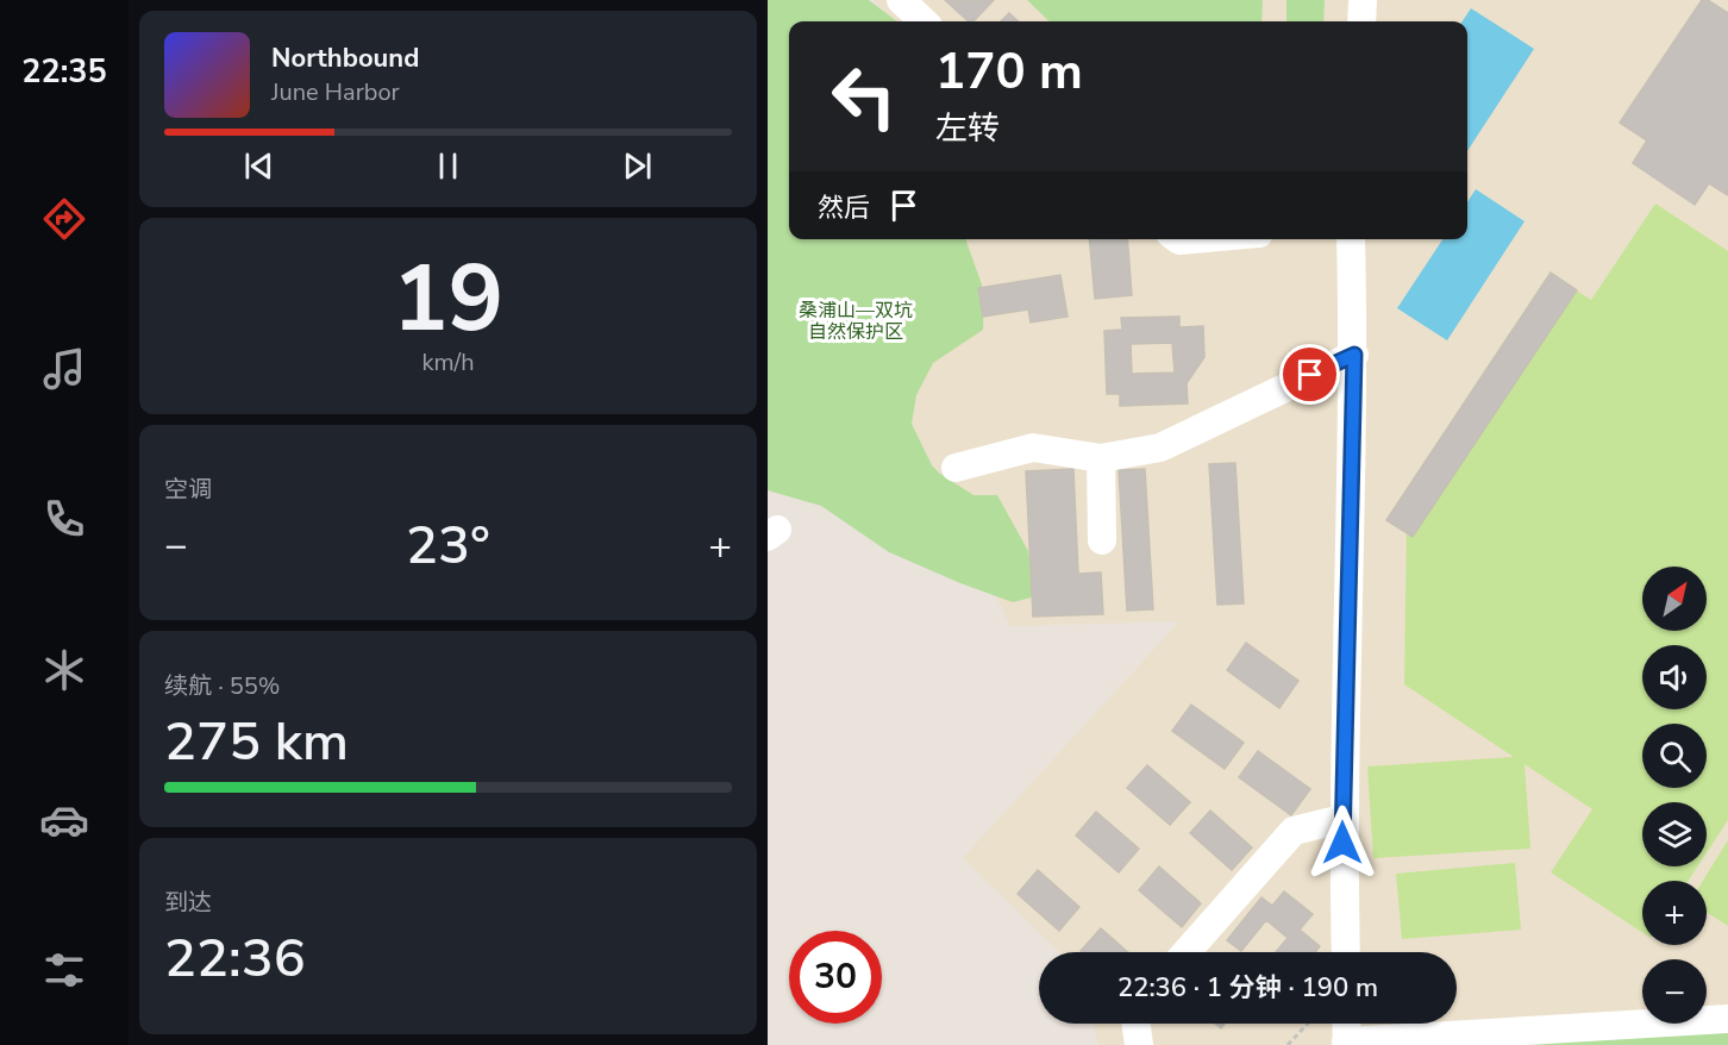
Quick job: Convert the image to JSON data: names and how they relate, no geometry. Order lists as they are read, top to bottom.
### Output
{
  "parks": ["桑浦山—双坑 自然保护区"],
  "north": "top right",
  "page": {
    "tabs": "22:35",
    "turn": ["170 m", "左转"],
    "song": ["Northbound", "June Harbor"],
    "then": "然后",
    "tile": [
      ["19", "km/h"],
      "空调",
      ["续航 · 55%", "275 km"],
      ["到达", "22:36"]
    ],
    "heat": ["−", "23°", "+"],
    "map_buttons": ["+", "−"],
    "limit": "30",
    "trip": "22:36 · 1 分钟 · 190 m"
  }
}
